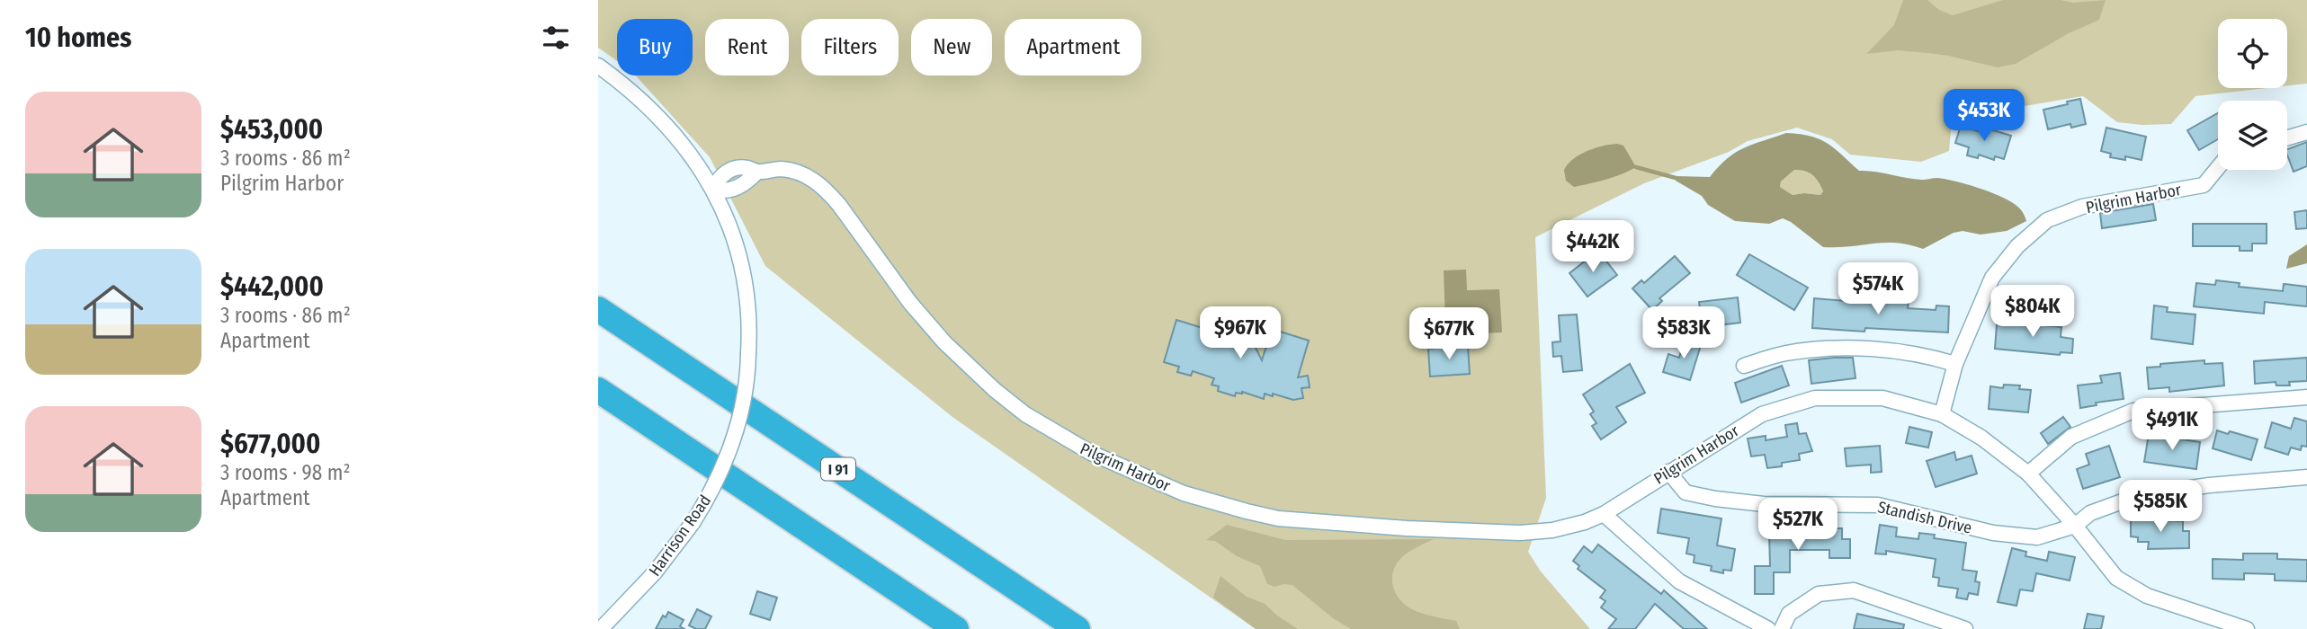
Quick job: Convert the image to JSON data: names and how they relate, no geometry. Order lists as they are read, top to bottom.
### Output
{
  "streets": {
    "highway": ["I 91"],
    "street": ["Pilgrim Harbor", "Standish Drive", "Harrison Road"]
  },
  "crossings": [
    ["Pilgrim Harbor", "Standish Drive"],
    ["Pilgrim Harbor", "Harrison Road"]
  ],
  "page": {
    "heading": "10 homes",
    "chip": [
      "Buy",
      "Rent",
      "Filters",
      "New",
      "Apartment"
    ],
    "list": [
      {
        "name": "$453,000",
        "note": "3 rooms · 86 m² · Pilgrim Harbor"
      },
      {
        "name": "$442,000",
        "note": "3 rooms · 86 m² · Apartment"
      },
      {
        "name": "$677,000",
        "note": "3 rooms · 98 m² · Apartment"
      }
    ],
    "price": [
      "$453K",
      "$442K",
      "$574K",
      "$804K",
      "$967K",
      "$583K",
      "$677K",
      "$491K",
      "$585K",
      "$527K"
    ]
  }
}
